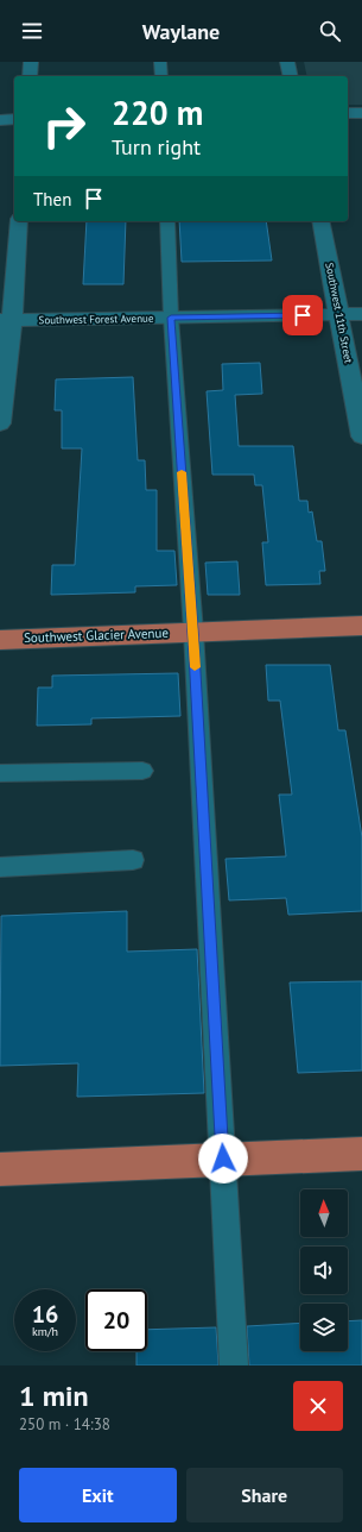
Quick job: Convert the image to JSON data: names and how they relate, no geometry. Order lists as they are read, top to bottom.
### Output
{
  "streets": {
    "highway": ["Southwest Glacier Avenue"],
    "street": ["Southwest 11th Street", "Southwest Forest Avenue"]
  },
  "crossings": [
    ["Southwest 11th Street", "Southwest Forest Avenue"]
  ],
  "north": "top",
  "page": {
    "header": "Waylane",
    "turn": ["220 m", "Turn right"],
    "then": "Then",
    "speed": "16 km/h",
    "limit": "20",
    "heading": ["1 min", "250 m · 14:38"],
    "buttons": ["Exit", "Share"]
  }
}
